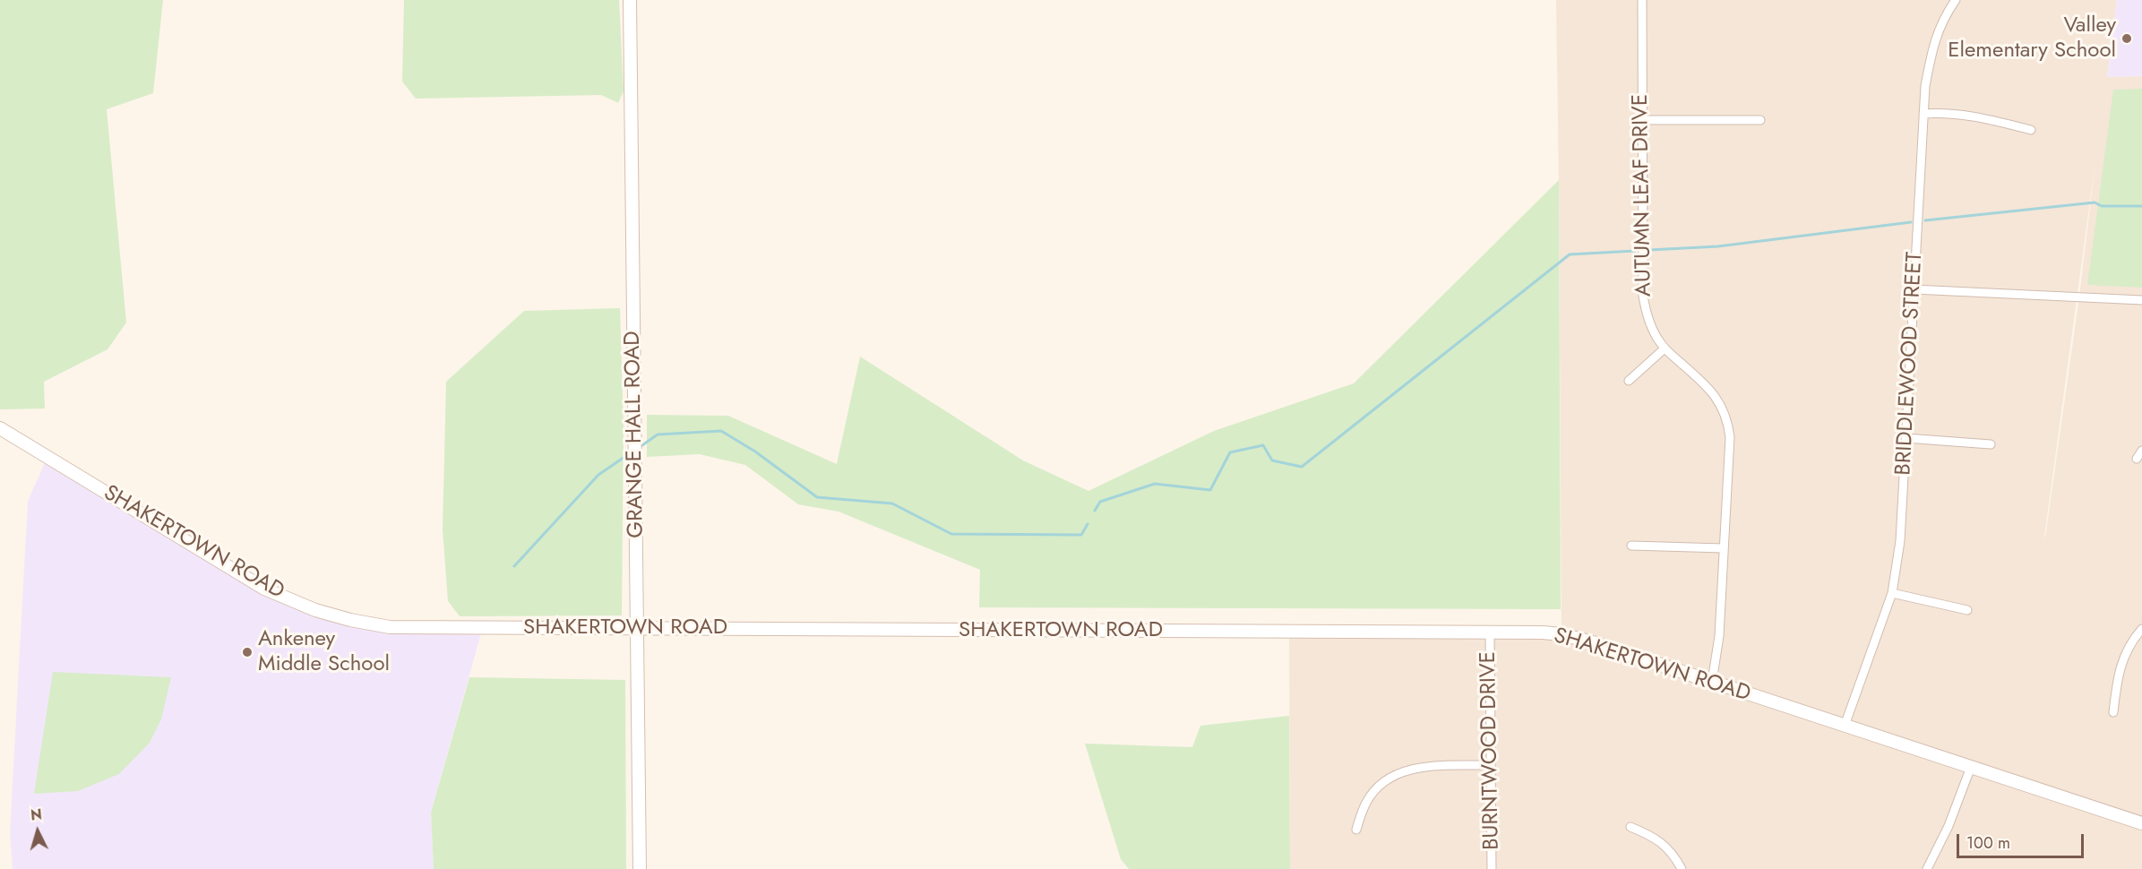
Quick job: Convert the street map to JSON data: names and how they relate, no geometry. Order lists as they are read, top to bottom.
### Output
{
  "streets": {
    "street": [
      "AUTUMN LEAF DRIVE",
      "BRIDDLEWOOD STREET",
      "GRANGE HALL ROAD",
      "SHAKERTOWN ROAD",
      "BURNTWOOD DRIVE"
    ]
  },
  "crossings": [
    ["AUTUMN LEAF DRIVE", "SHAKERTOWN ROAD"],
    ["BRIDDLEWOOD STREET", "SHAKERTOWN ROAD"],
    ["GRANGE HALL ROAD", "SHAKERTOWN ROAD"],
    ["SHAKERTOWN ROAD", "BURNTWOOD DRIVE"]
  ],
  "places": ["Valley Elementary School", "Ankeney Middle School"],
  "scale_bar": "100 m",
  "north": "top"
}
